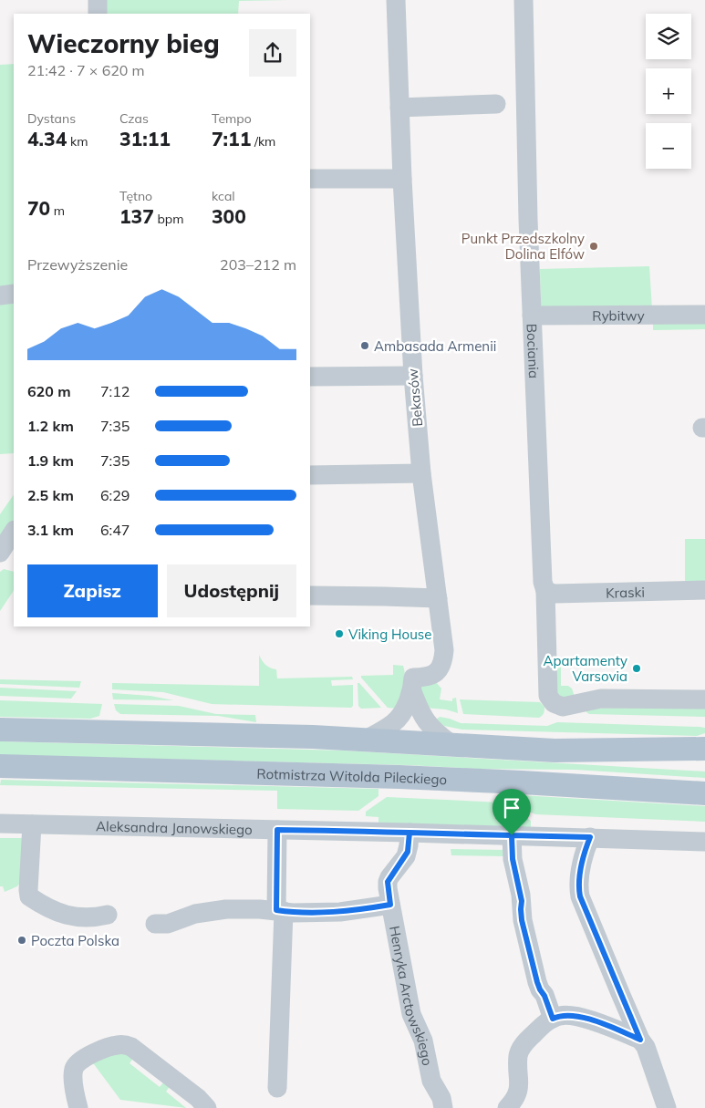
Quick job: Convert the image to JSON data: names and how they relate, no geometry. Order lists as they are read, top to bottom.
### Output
{
  "streets": {
    "main road": ["Rotmistrza Witolda Pileckiego"],
    "street": [
      "Rybitwy",
      "Bociania",
      "Bekasów",
      "Kraski",
      "Aleksandra Janowskiego",
      "Henryka Arctowskiego"
    ]
  },
  "crossings": [
    ["Rybitwy", "Bociania"],
    ["Bociania", "Kraski"],
    ["Aleksandra Janowskiego", "Henryka Arctowskiego"]
  ],
  "places": [
    "Punkt Przedszkolny Dolina Elfów",
    "Ambasada Armenii",
    "Viking House",
    "Apartamenty Varsovia",
    "Poczta Polska"
  ],
  "page": {
    "map_buttons": ["+", "−"],
    "heading": ["Wieczorny bieg", "21:42 · 7 × 620 m"],
    "stats": [
      ["Dystans", "4.34 km"],
      ["Czas", "31:11"],
      ["Tempo", "7:11 /km"],
      ["70 m"],
      ["Tętno", "137 bpm"],
      ["kcal", "300"]
    ],
    "chart": ["Przewyższenie", "203–212 m"],
    "list": [
      {
        "name": "620 m",
        "note": "7:12"
      },
      {
        "name": "1.2 km",
        "note": "7:35"
      },
      {
        "name": "1.9 km",
        "note": "7:35"
      },
      {
        "name": "2.5 km",
        "note": "6:29"
      },
      {
        "name": "3.1 km",
        "note": "6:47"
      }
    ],
    "buttons": ["Zapisz", "Udostępnij"]
  }
}
